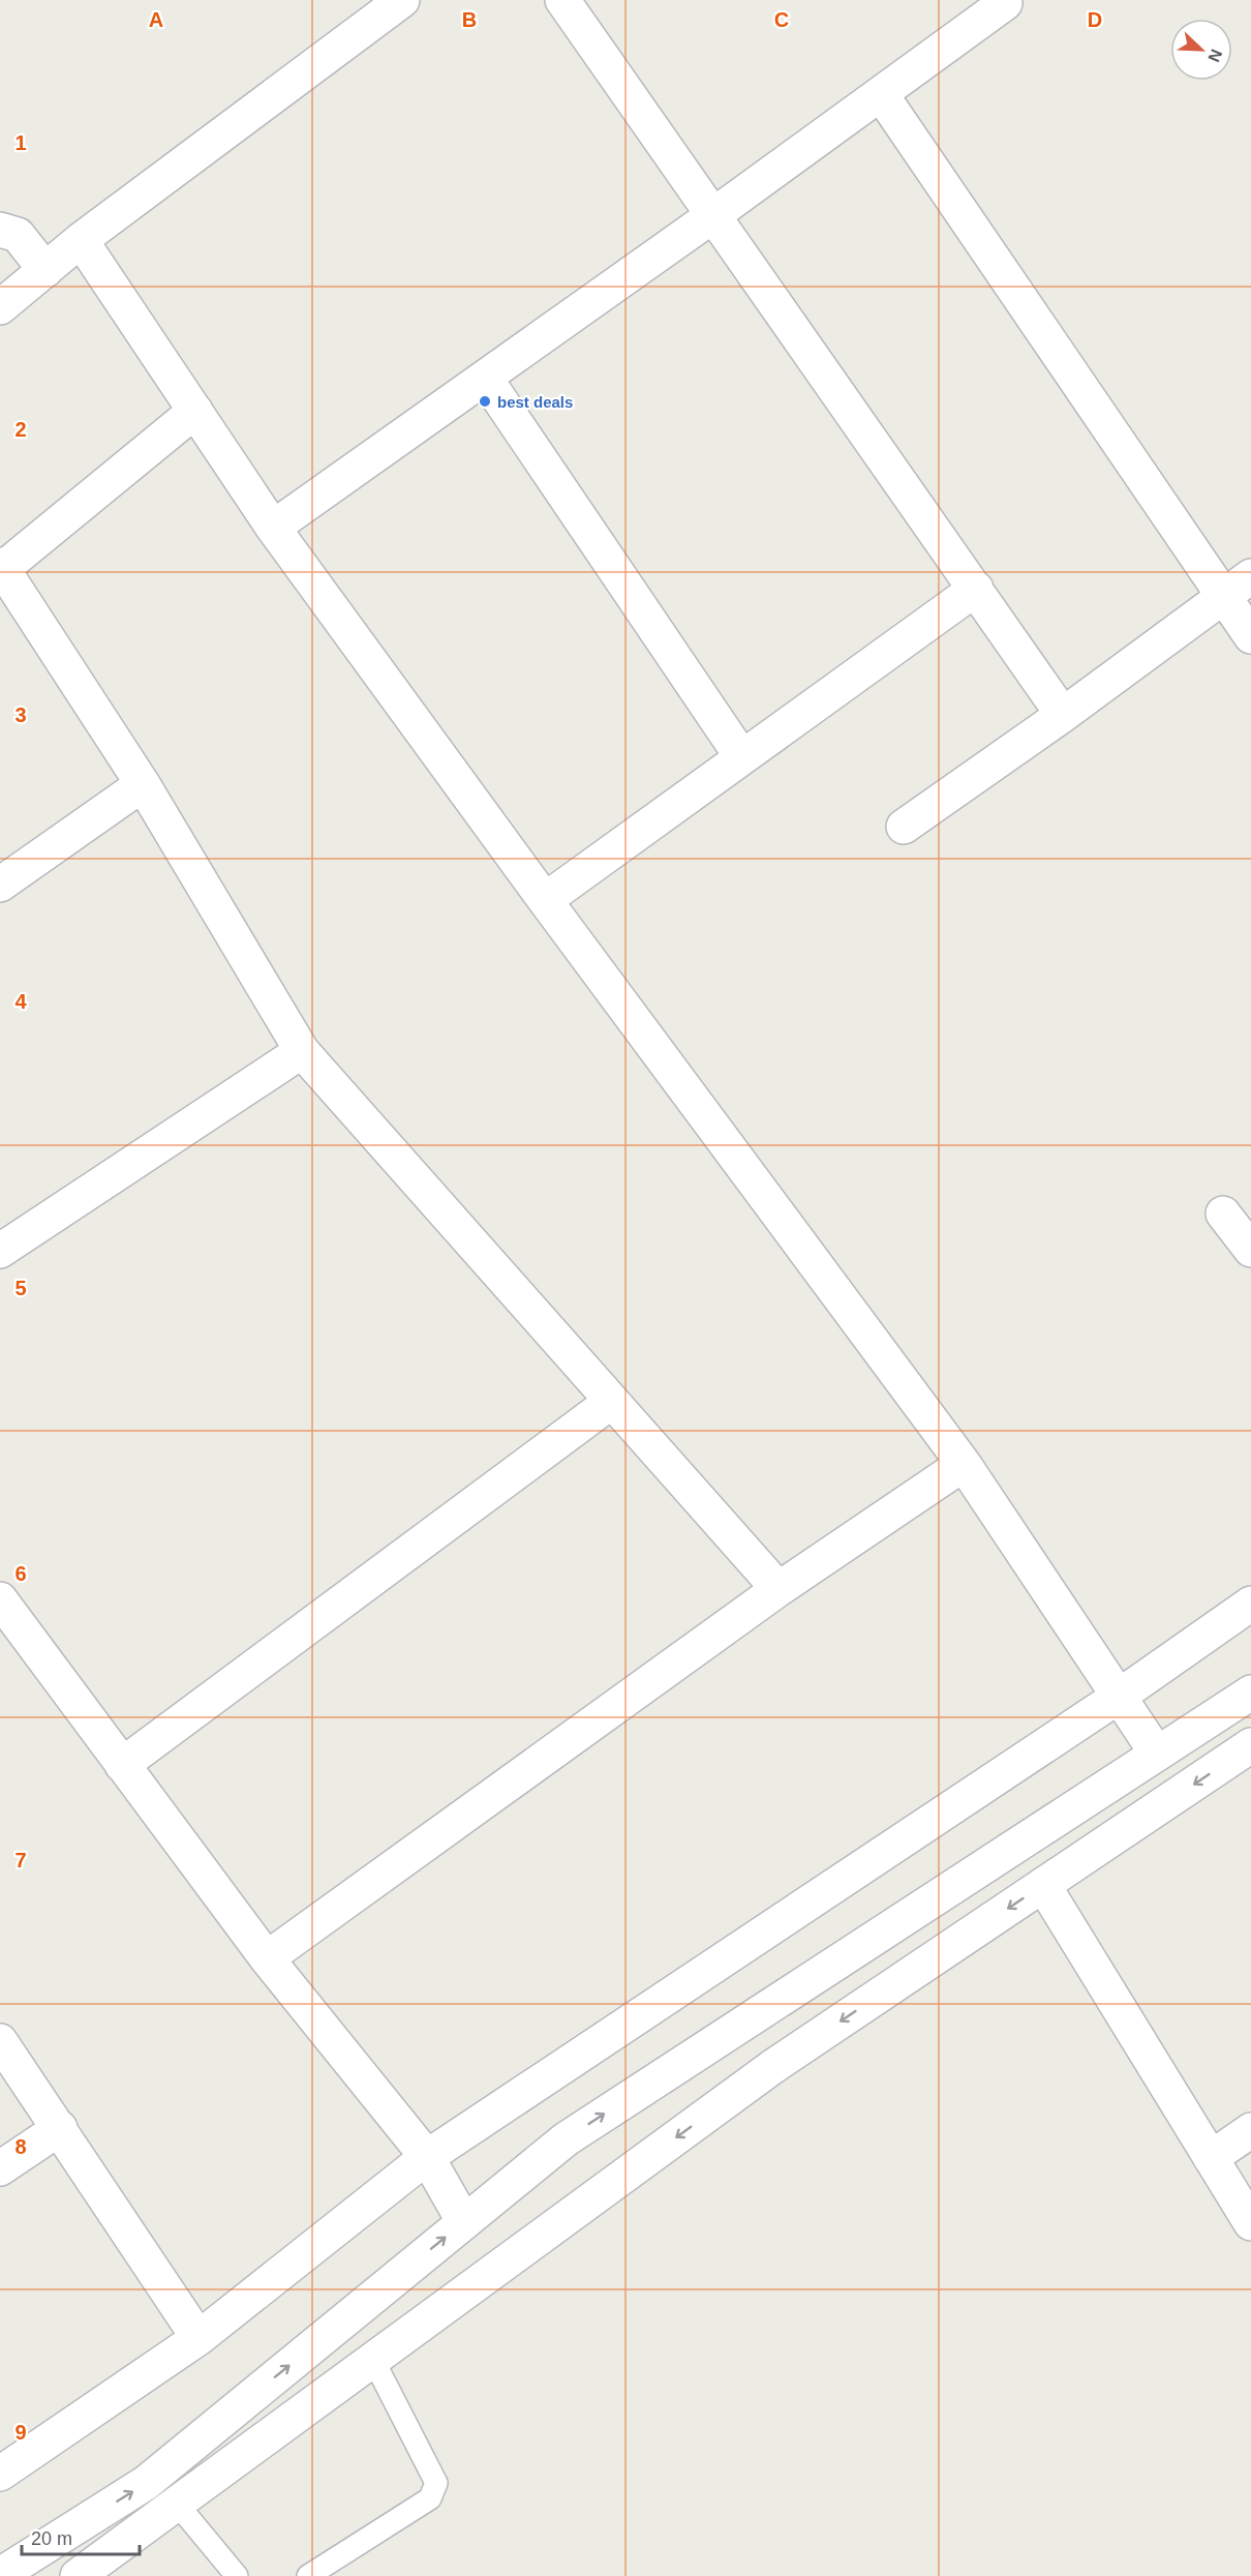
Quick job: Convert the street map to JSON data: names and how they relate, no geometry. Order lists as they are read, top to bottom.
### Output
{
  "places": ["best deals"],
  "scale_bar": "20 m",
  "north": "bottom right",
  "grid": {
    "columns": [
      "A",
      "B",
      "C",
      "D"
    ],
    "rows": [
      "1",
      "2",
      "3",
      "4",
      "5",
      "6",
      "7",
      "8",
      "9"
    ]
  }
}
